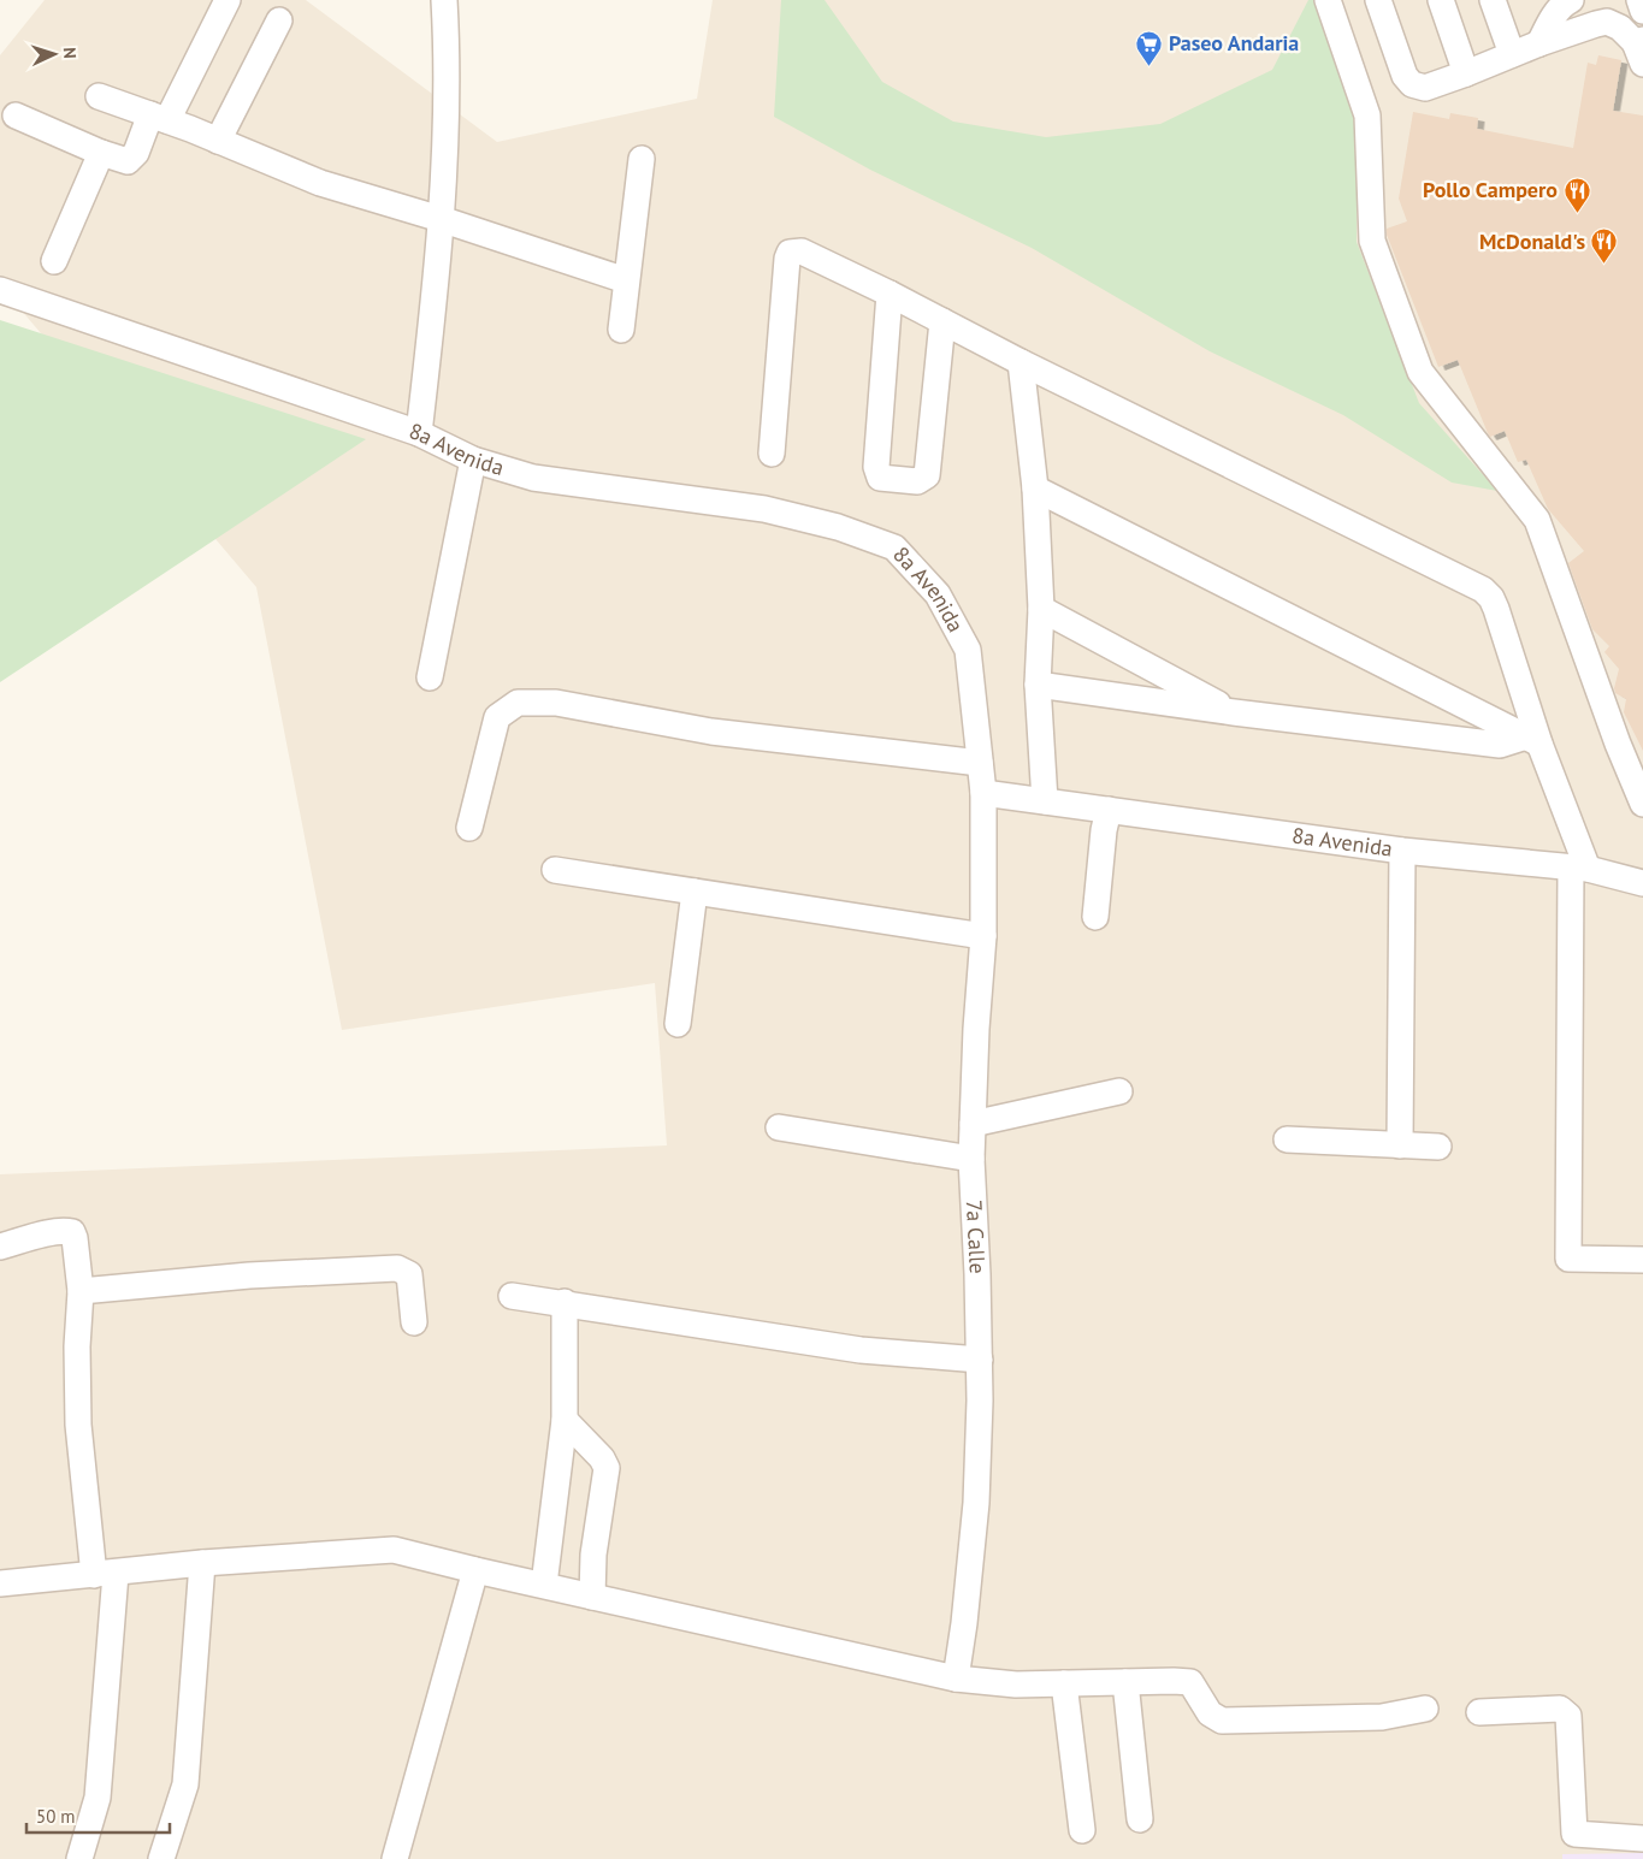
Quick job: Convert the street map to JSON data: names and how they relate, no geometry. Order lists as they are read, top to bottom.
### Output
{
  "streets": {
    "street": ["8a Avenida", "7a Calle"]
  },
  "crossings": [
    ["8a Avenida", "7a Calle"]
  ],
  "places": {
    "supermarket": ["Paseo Andaria"],
    "restaurant": ["Pollo Campero", "McDonald's"]
  },
  "scale_bar": "50 m",
  "north": "right"
}
